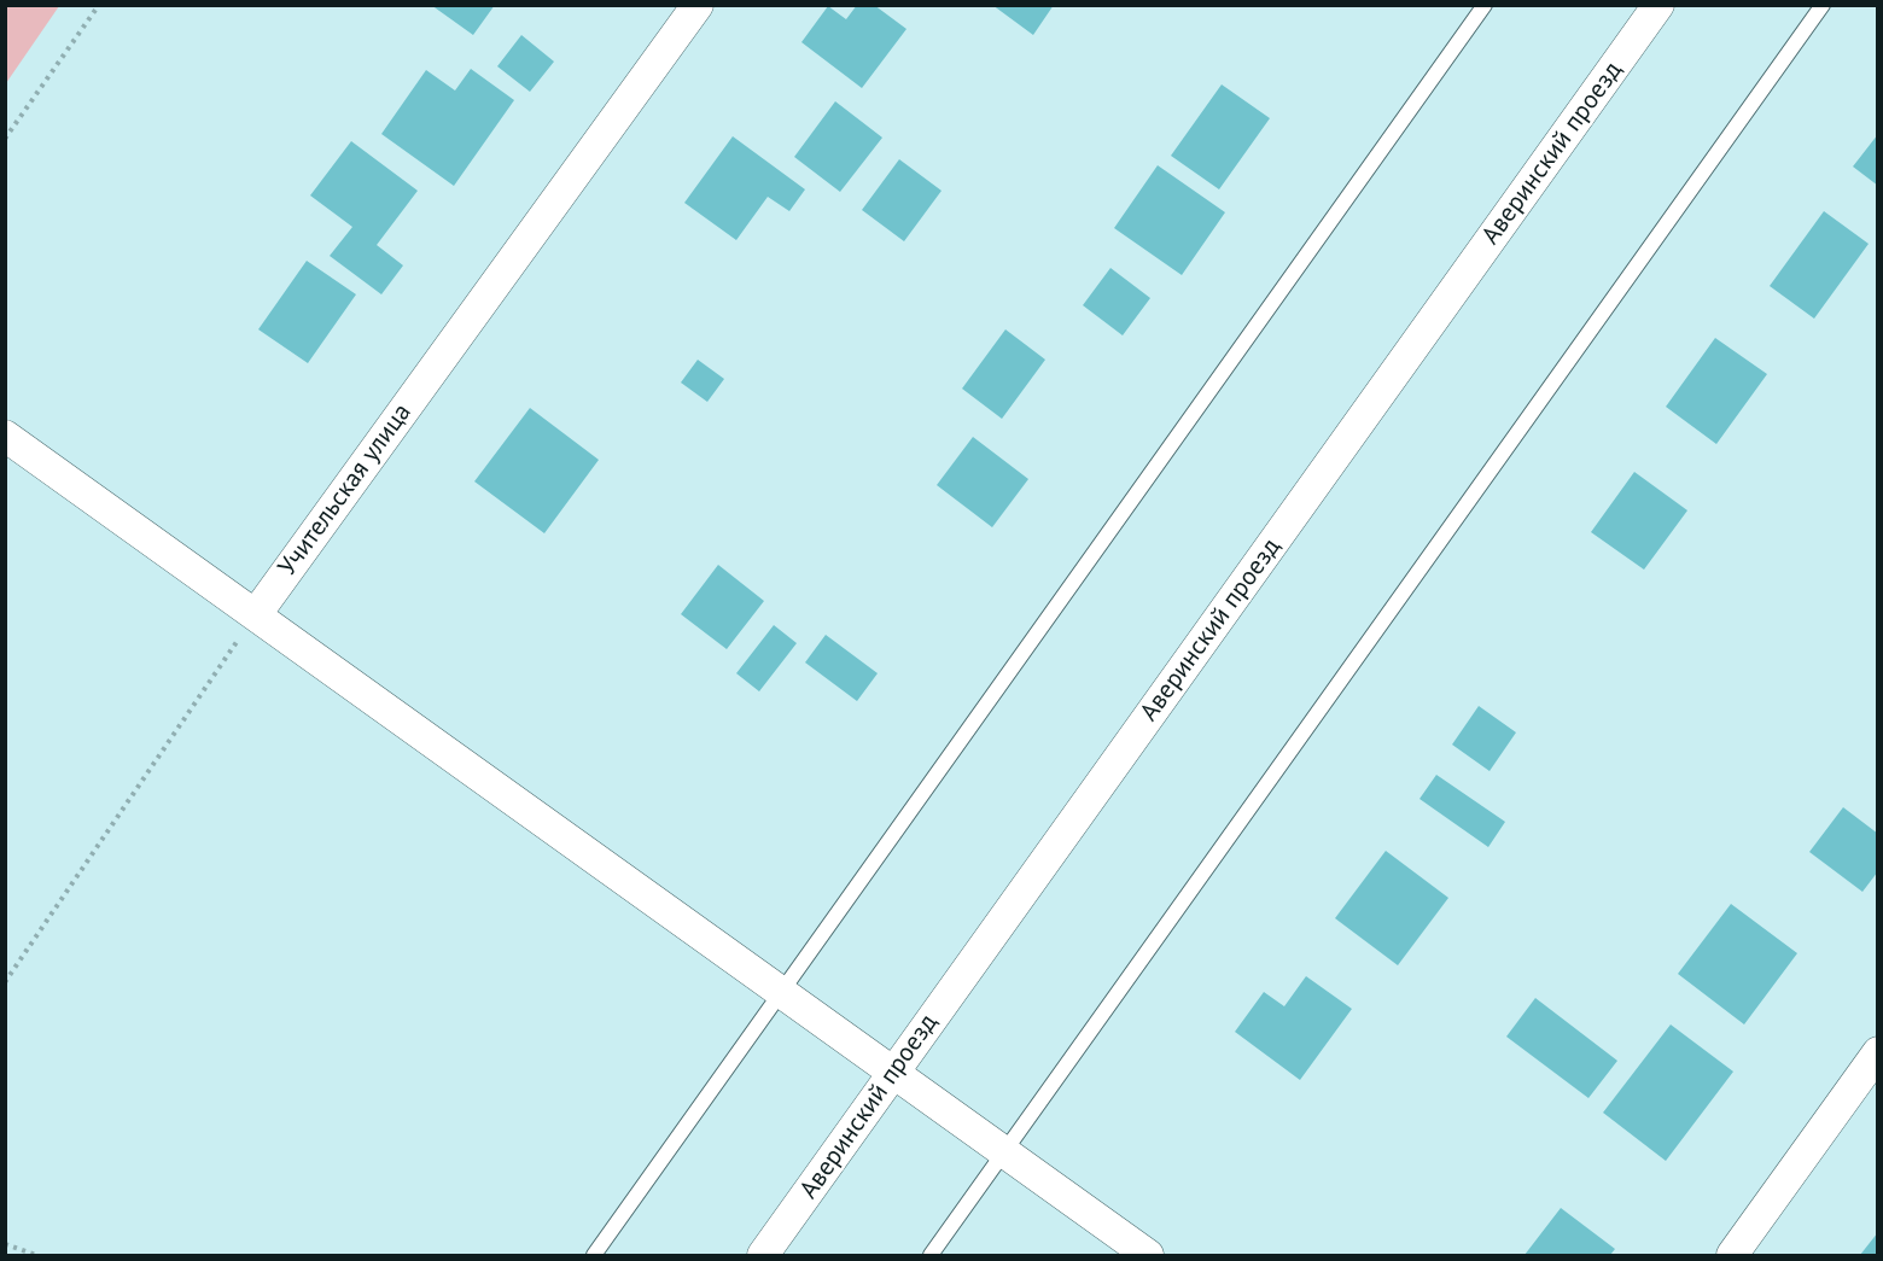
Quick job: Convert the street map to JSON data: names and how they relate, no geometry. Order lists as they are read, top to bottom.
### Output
{
  "streets": {
    "street": ["Аверинский проезд", "Учительская улица"]
  }
}
